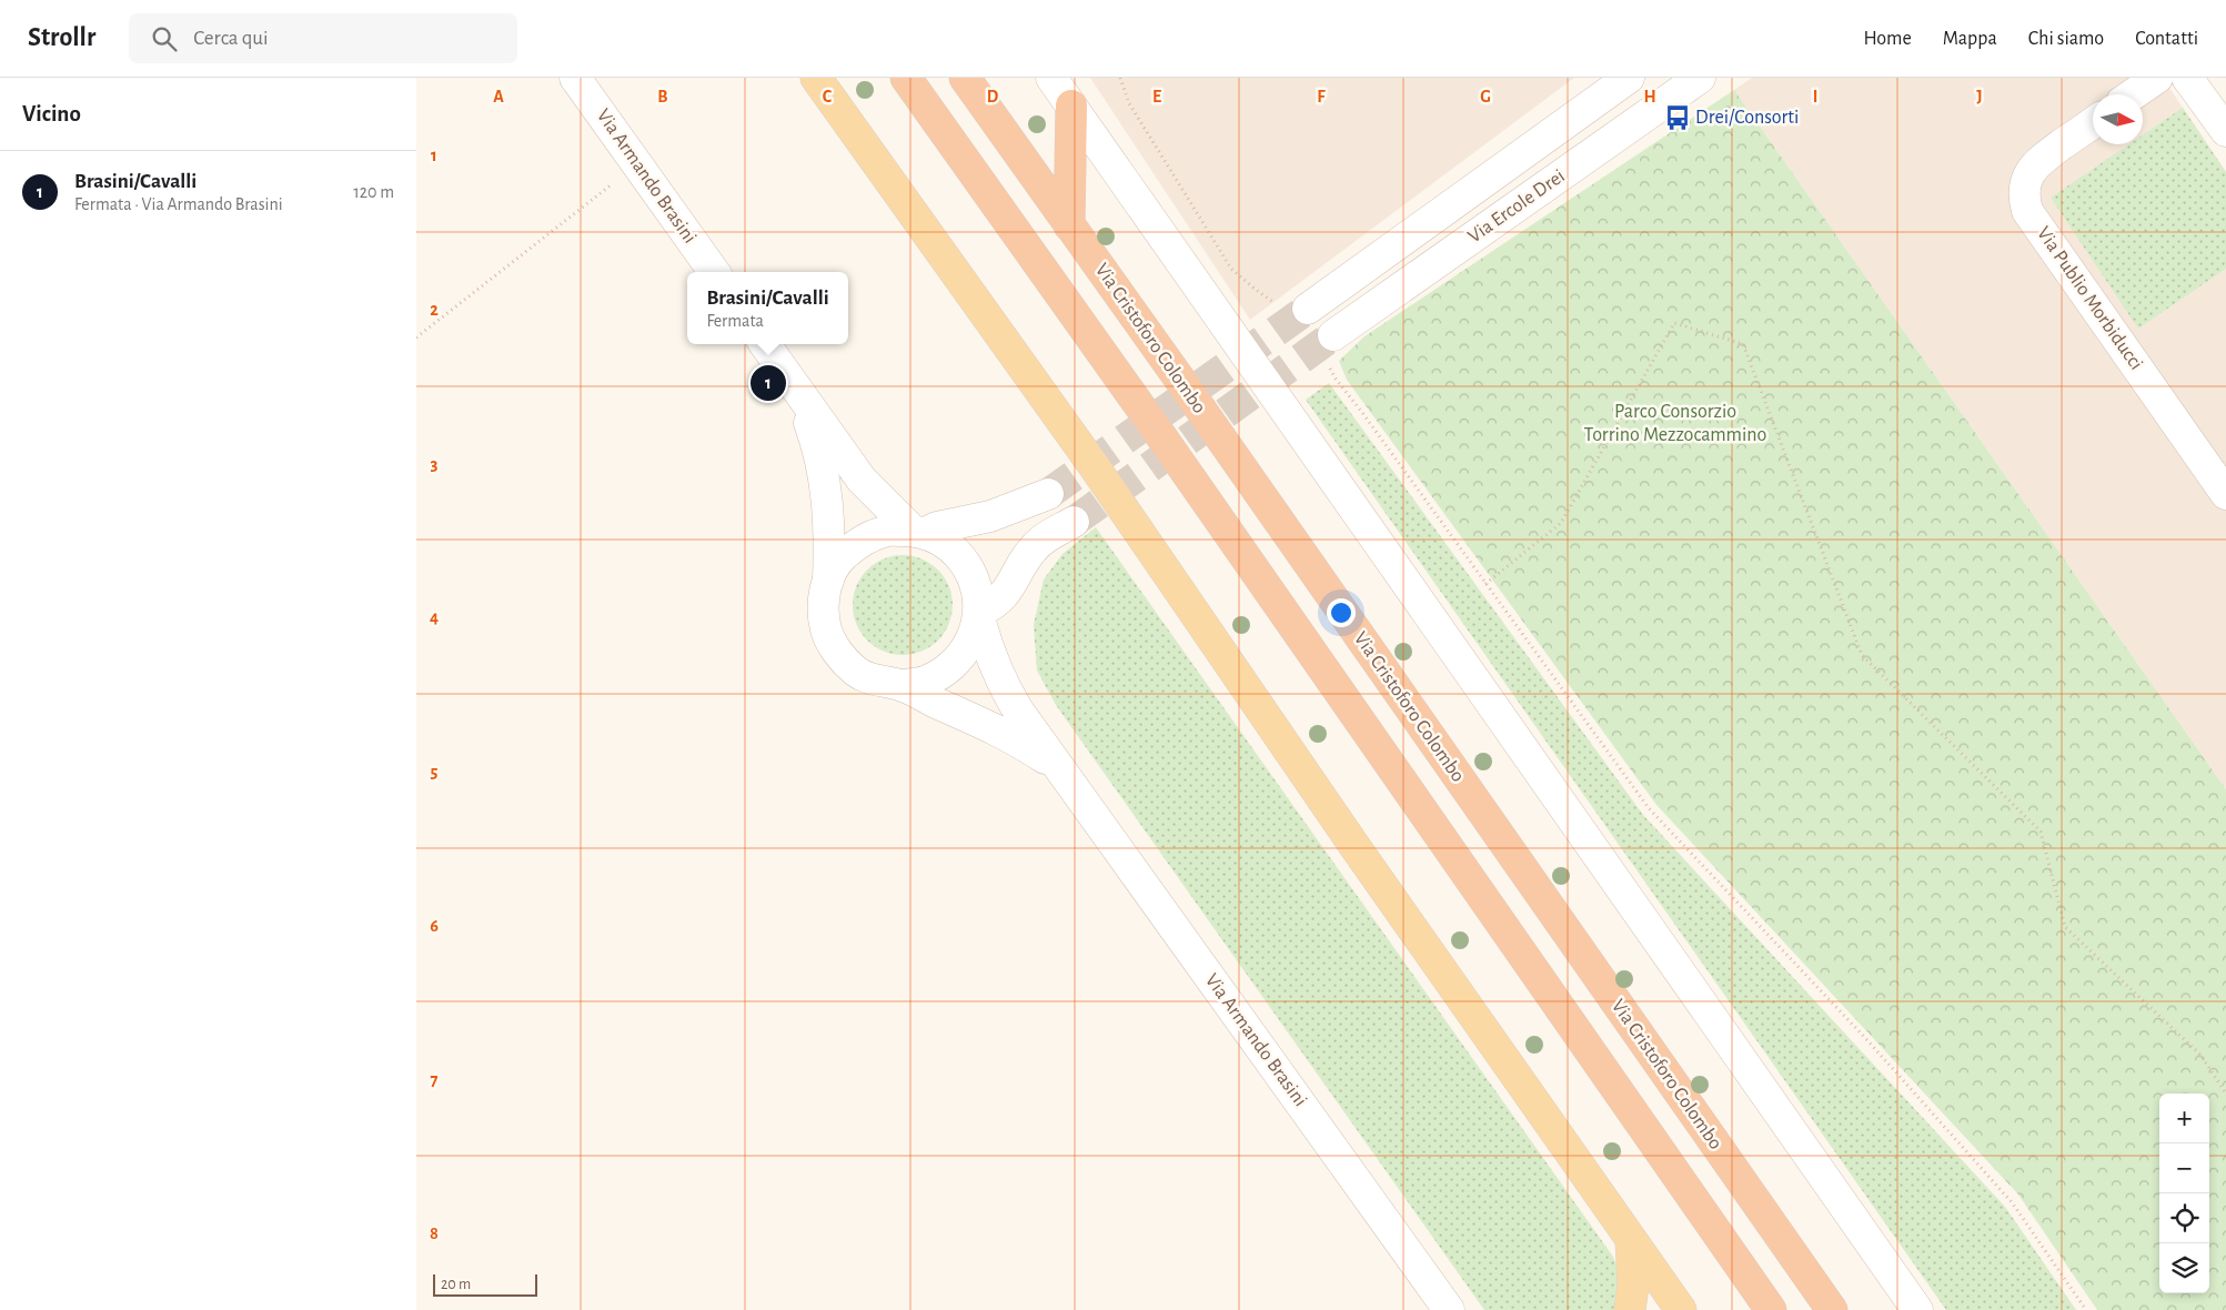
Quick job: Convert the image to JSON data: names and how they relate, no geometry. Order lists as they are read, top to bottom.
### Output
{
  "streets": {
    "highway": ["Via Cristoforo Colombo"],
    "street": ["Via Armando Brasini", "Via Ercole Drei", "Via Publio Morbiducci"]
  },
  "parks": ["Parco Consorzio Torrino Mezzocammino"],
  "places": {
    "bus stop": ["Drei/Consorti"]
  },
  "scale_bar": "20 m",
  "north": "right",
  "page": {
    "header": "Strollr",
    "search": "Cerca qui",
    "nav": [
      "Home",
      "Mappa",
      "Chi siamo",
      "Contatti"
    ],
    "heading": "Vicino",
    "list": [
      {
        "mark": "1",
        "name": "Brasini/Cavalli",
        "note": "Fermata · Via Armando Brasini",
        "value": "120 m"
      }
    ],
    "popup": ["Brasini/Cavalli", "Fermata"],
    "pins": "1",
    "map_buttons": ["+", "−"],
    "scale": "20 m"
  },
  "grid": {
    "columns": [
      "A",
      "B",
      "C",
      "D",
      "E",
      "F",
      "G",
      "H",
      "I",
      "J"
    ],
    "rows": [
      "1",
      "2",
      "3",
      "4",
      "5",
      "6",
      "7",
      "8"
    ]
  }
}
